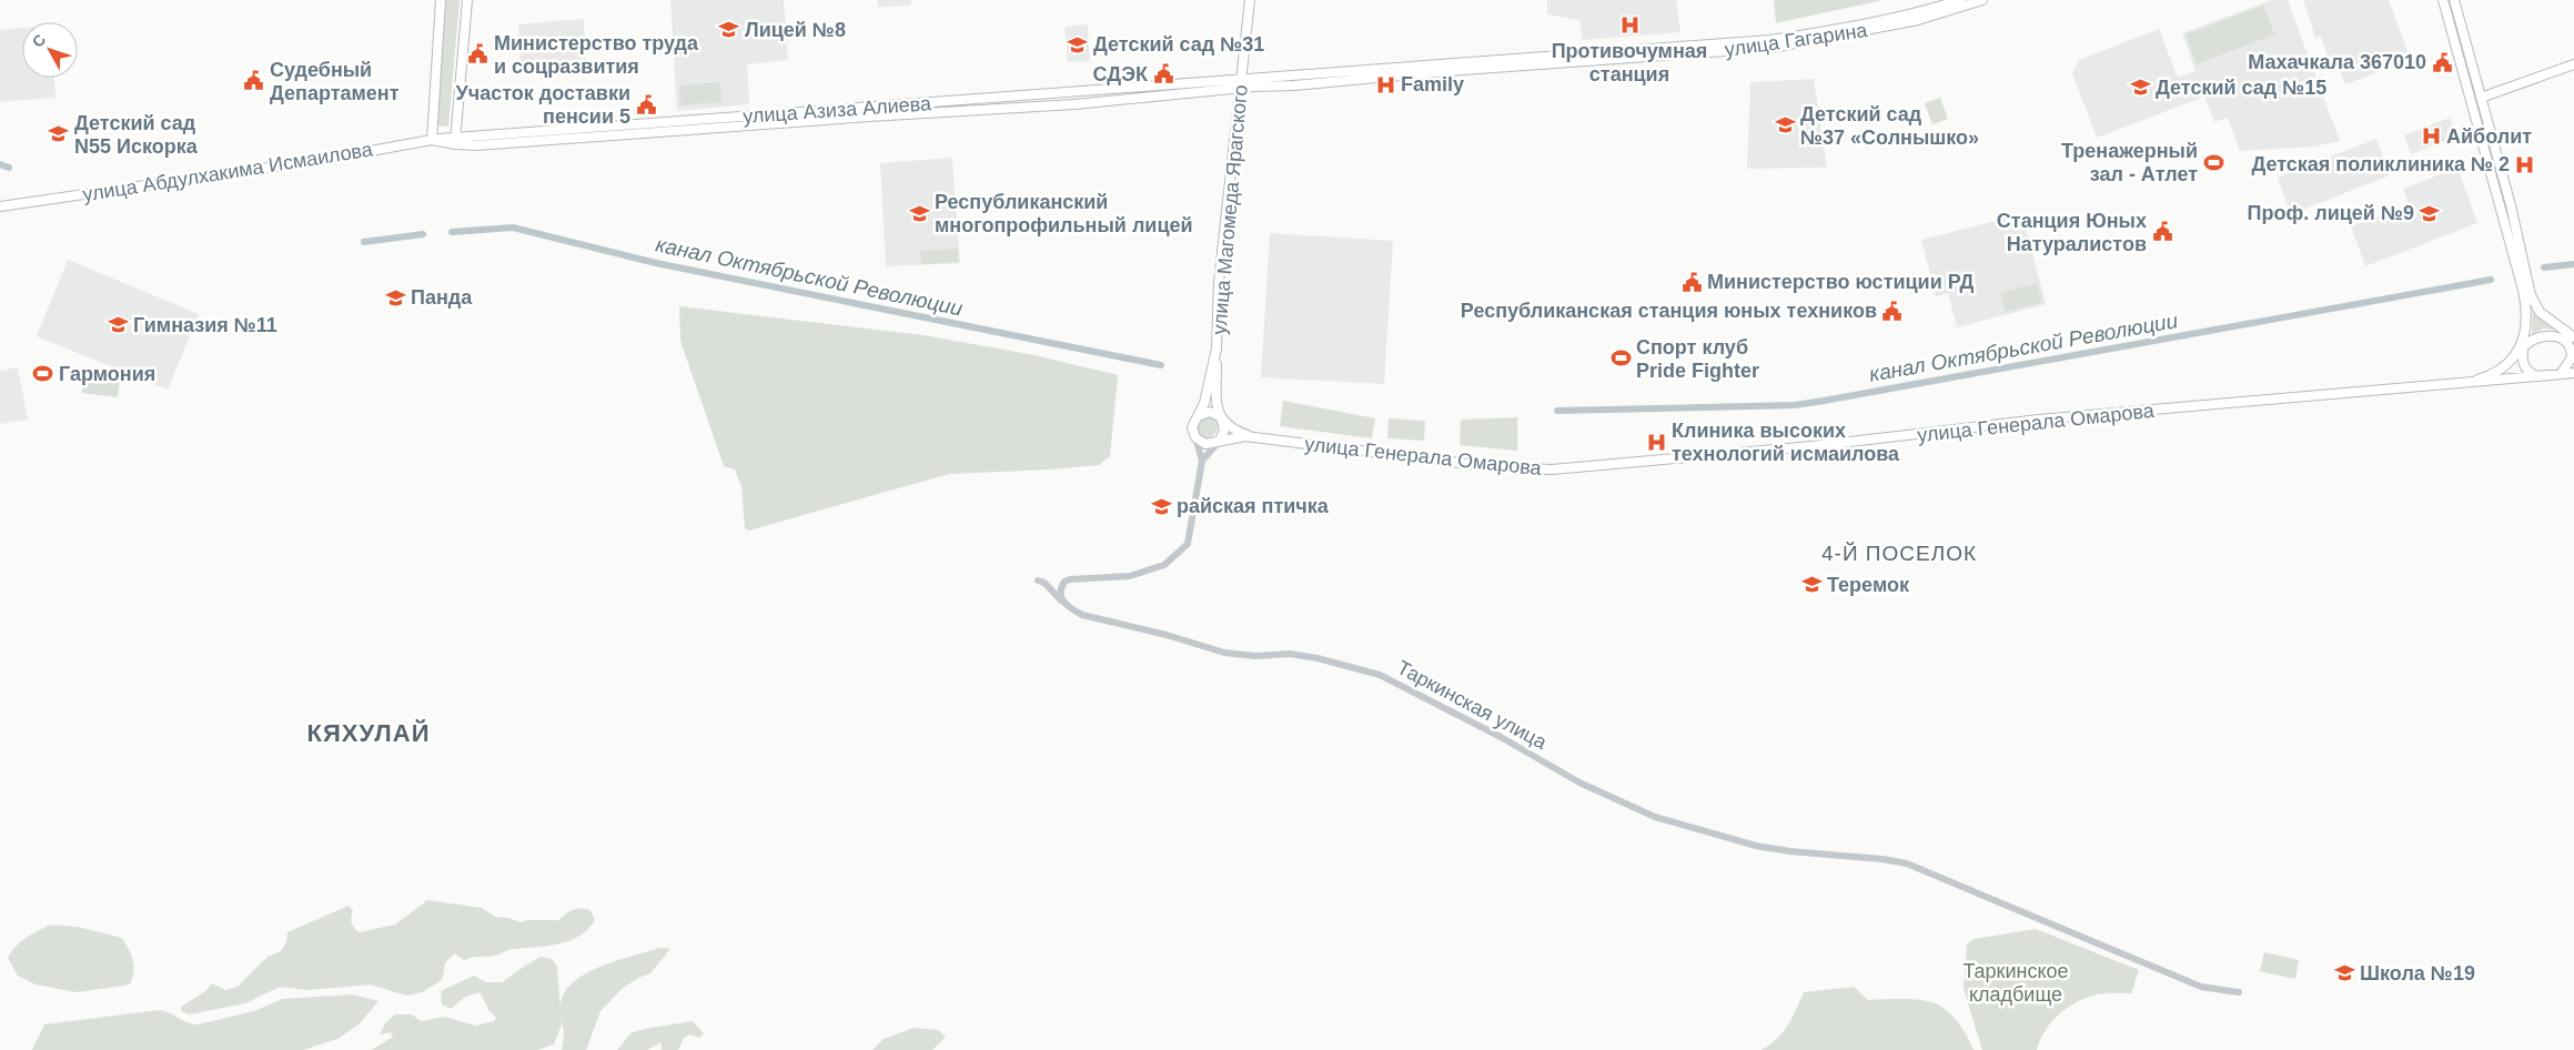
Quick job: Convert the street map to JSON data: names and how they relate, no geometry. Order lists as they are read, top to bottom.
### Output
{
  "streets": {
    "main road": [
      "улица Гагарина",
      "улица Азиза Алиева",
      "улица Абдулхакима Исмаилова",
      "улица Магомеда Ярагского",
      "улица Генерала Омарова"
    ],
    "street": ["Таркинская улица"]
  },
  "crossings": [
    ["улица Гагарина", "улица Азиза Алиева"],
    ["улица Гагарина", "улица Магомеда Ярагского"],
    ["улица Азиза Алиева", "улица Абдулхакима Исмаилова"],
    ["улица Азиза Алиева", "улица Магомеда Ярагского"],
    ["улица Магомеда Ярагского", "улица Генерала Омарова"]
  ],
  "districts": ["4-Й ПОСЕЛОК", "КЯХУЛАЙ"],
  "water": ["канал Октябрьской Революции"],
  "parks": ["Таркинское кладбище"],
  "places": {
    "hospital": [
      "Противочумная станция",
      "Family",
      "Айболит",
      "Детская поликлиника № 2",
      "Клиника высоких технологий исмаилова"
    ],
    "school or university": [
      "Лицей №8",
      "Детский сад №31",
      "Детский сад №15",
      "Детский сад №37 «Солнышко»",
      "Детский сад N55 Искорка",
      "Республиканский многопрофильный лицей",
      "Проф. лицей №9",
      "Панда",
      "Гимназия №11",
      "райская птичка",
      "Теремок",
      "Школа №19"
    ],
    "public building": [
      "Министерство труда и соцразвития",
      "Махачкала 367010",
      "СДЭК",
      "Судебный Департамент",
      "Участок доставки пенсии 5",
      "Станция Юных Натуралистов",
      "Министерство юстиции РД",
      "Республиканская станция юных техников"
    ],
    "sports": ["Тренажерный зал - Атлет", "Спорт клуб Pride Fighter", "Гармония"]
  },
  "north": "top left"
}
